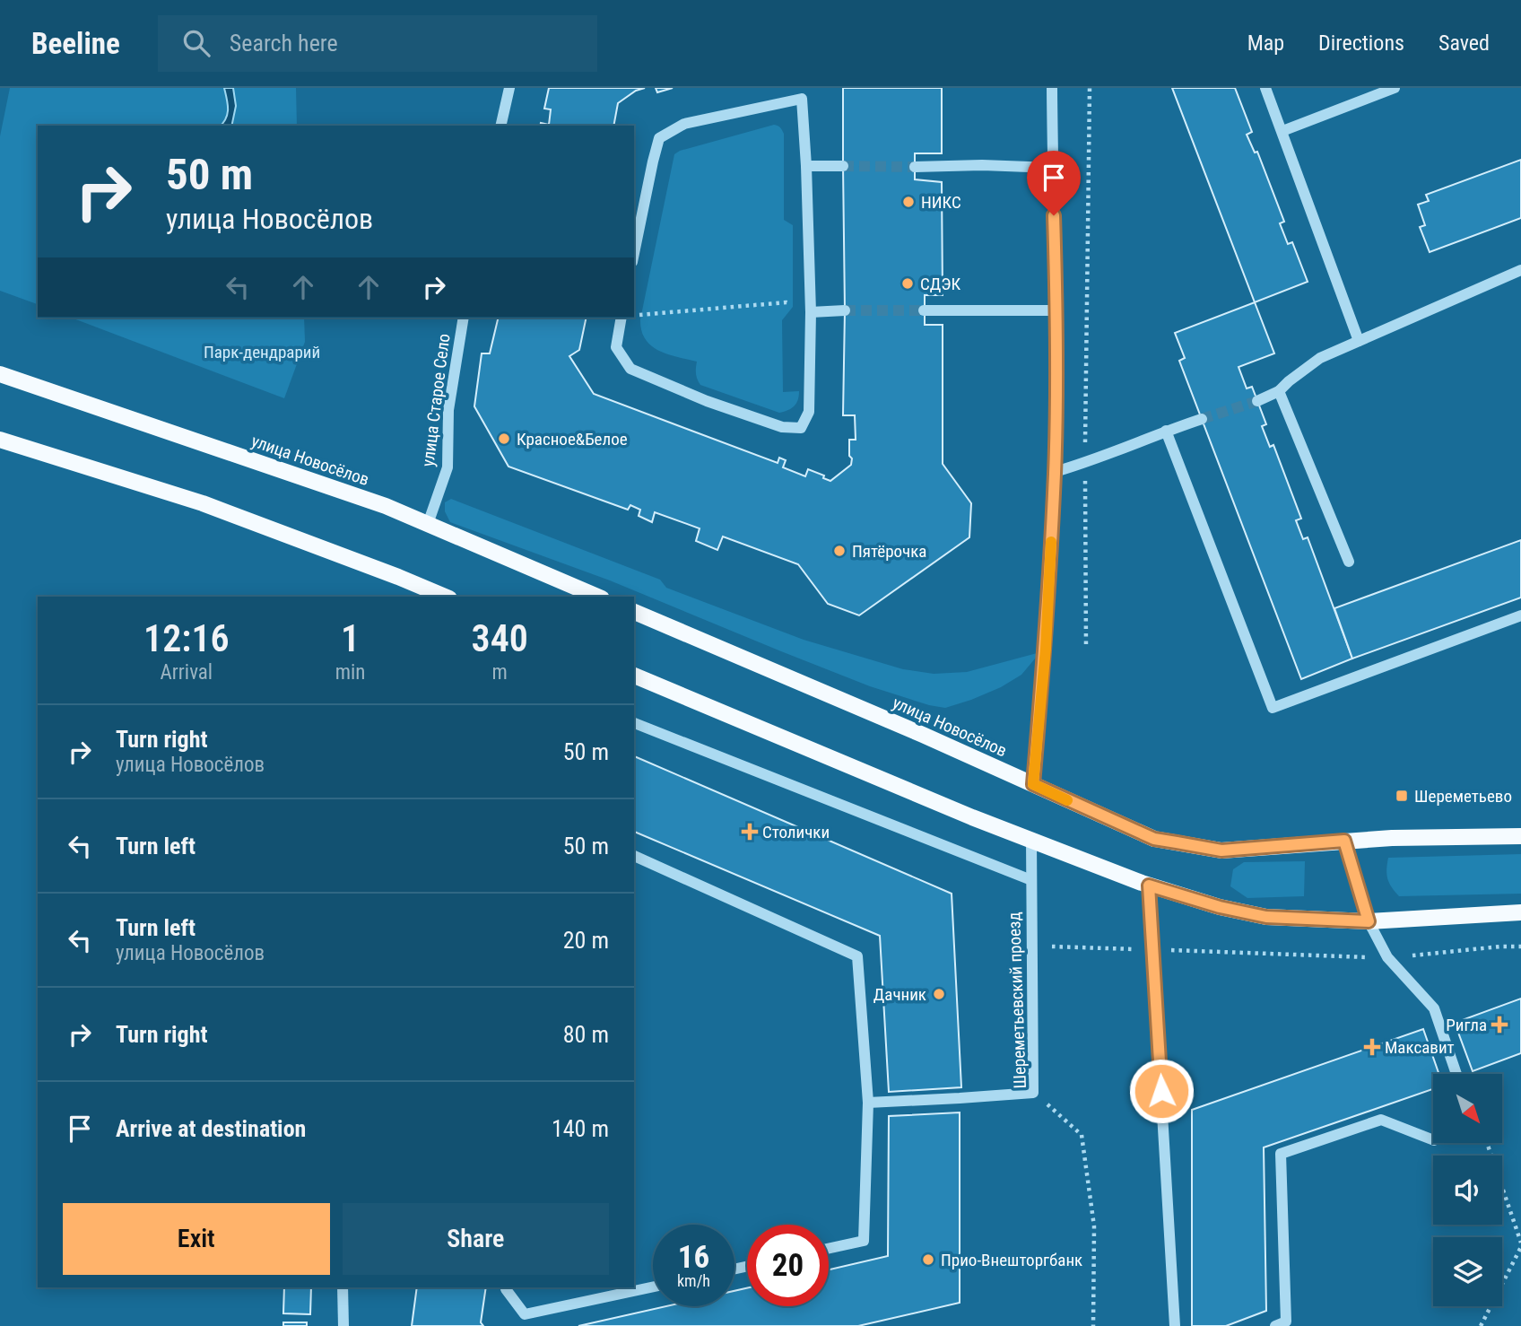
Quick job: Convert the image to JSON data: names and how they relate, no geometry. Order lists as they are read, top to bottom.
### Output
{
  "streets": {
    "main road": ["улица Новосёлов"],
    "street": ["улица Старое Село", "Шереметьевский проезд"]
  },
  "crossings": [
    ["улица Старое Село", "улица Новосёлов"]
  ],
  "parks": ["Парк-дендрарий"],
  "places": {
    "other": [
      "НИКС",
      "СДЭК",
      "Красное&Белое",
      "Пятёрочка",
      "Дачник",
      "Прио-Внешторгбанк"
    ],
    "transit": ["Шереметьево"],
    "health": ["Столички", "Ригла", "Максавит"]
  },
  "north": "bottom right",
  "page": {
    "header": "Beeline",
    "search": "Search here",
    "nav": ["Map", "Directions", "Saved"],
    "turn": ["50 m", "улица Новосёлов"],
    "eta": [
      "12:16",
      "Arrival",
      "1",
      "min",
      "340",
      "m"
    ],
    "list": [
      {
        "name": "Turn right",
        "note": "улица Новосёлов",
        "value": "50 m"
      },
      {
        "name": "Turn left",
        "value": "50 m"
      },
      {
        "name": "Turn left",
        "note": "улица Новосёлов",
        "value": "20 m"
      },
      {
        "name": "Turn right",
        "value": "80 m"
      },
      {
        "name": "Arrive at destination",
        "value": "140 m"
      }
    ],
    "buttons": ["Exit", "Share"],
    "speed": "16 km/h",
    "limit": "20"
  }
}
